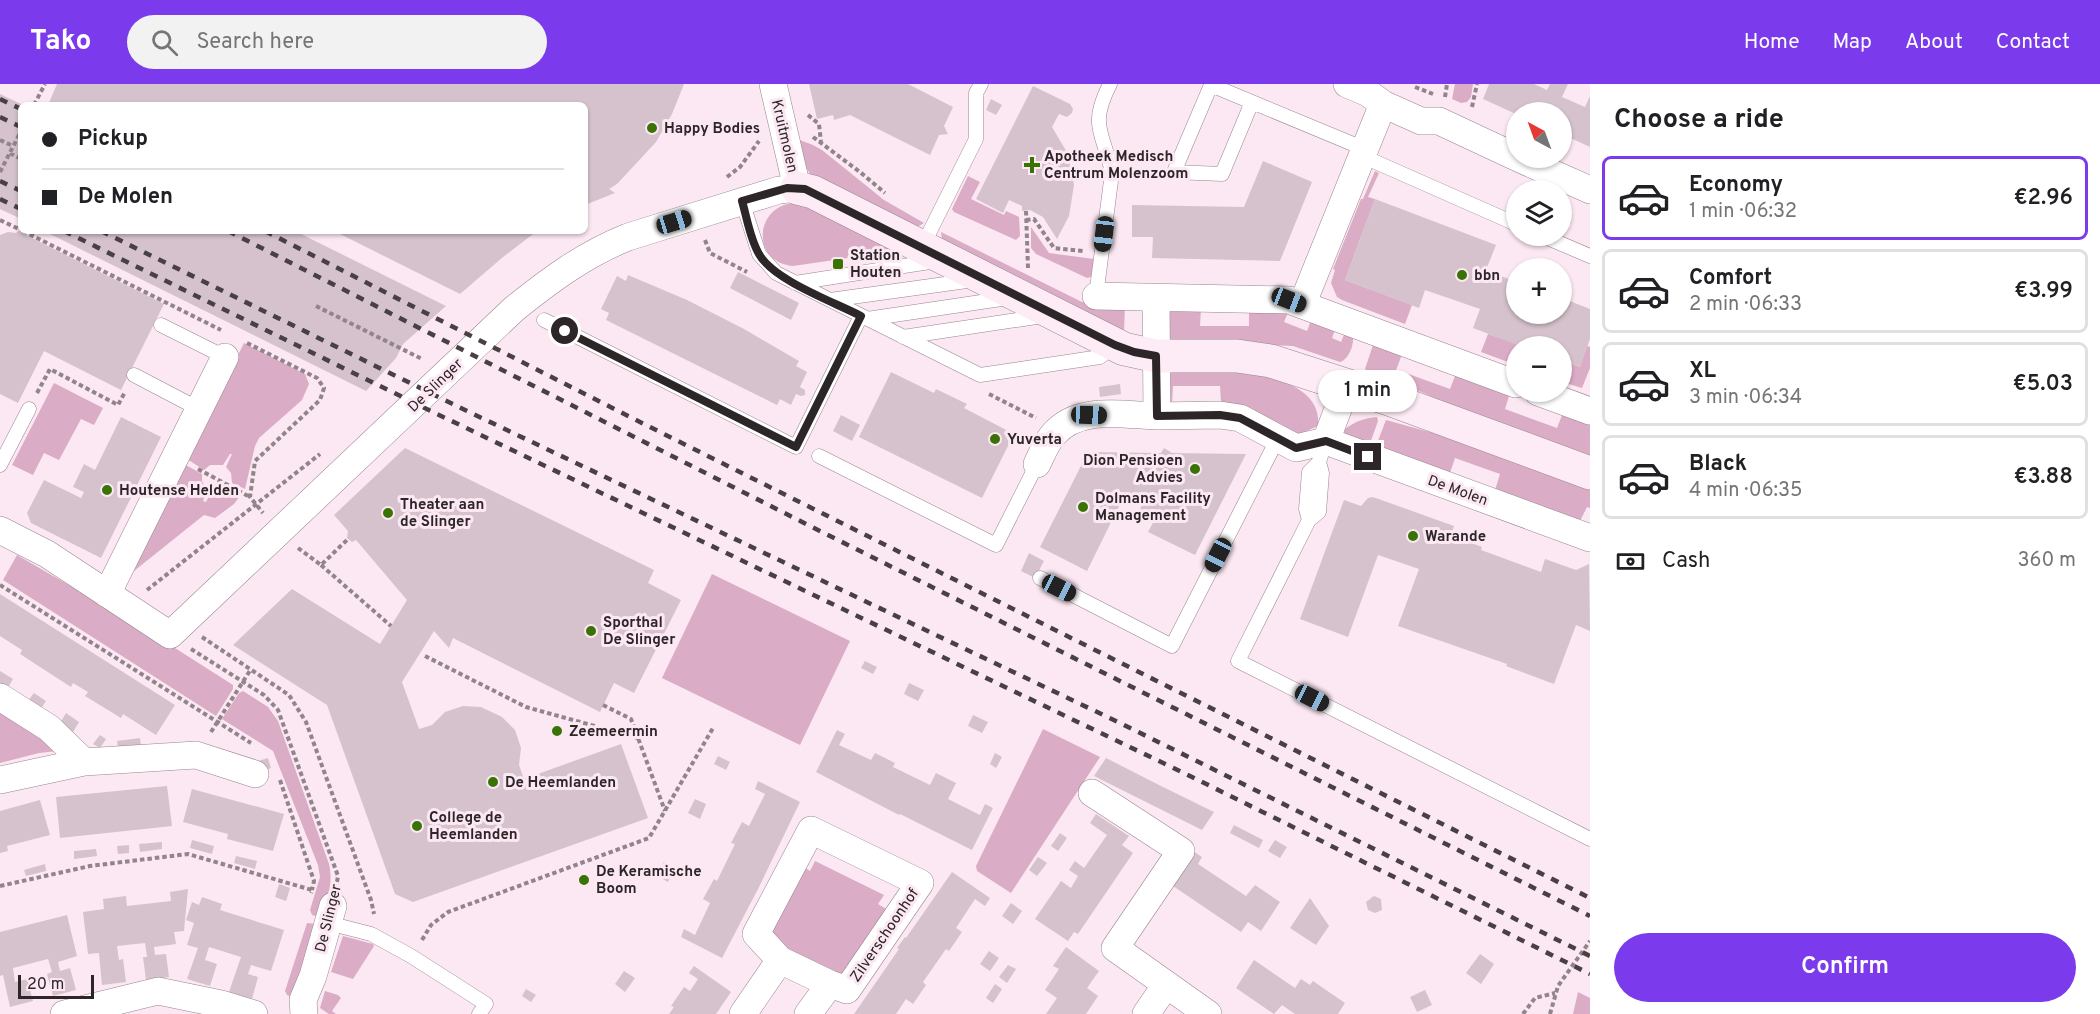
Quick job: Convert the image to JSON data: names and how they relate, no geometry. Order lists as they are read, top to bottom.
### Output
{
  "streets": {
    "street": [
      "Kruitmolen",
      "De Slinger",
      "De Molen",
      "Zilverschoonhof"
    ]
  },
  "places": {
    "other": [
      "Happy Bodies",
      "bbn",
      "Yuverta",
      "Dion Pensioen Advies",
      "Houtense Helden",
      "Dolmans Facility Management",
      "Theater aan de Slinger",
      "Warande",
      "Sporthal De Slinger",
      "Zeemeermin",
      "De Heemlanden",
      "College de Heemlanden",
      "De Keramische Boom"
    ],
    "health": ["Apotheek Medisch Centrum Molenzoom"],
    "transit": ["Station Houten"]
  },
  "scale_bar": "20 m",
  "north": "top left",
  "page": {
    "header": "Tako",
    "search": "Search here",
    "nav": [
      "Home",
      "Map",
      "About",
      "Contact"
    ],
    "heading": "Choose a ride",
    "map_buttons": ["+", "−"],
    "banner": ["Pickup", "De Molen"],
    "list": [
      {
        "name": "Economy",
        "note": "1 min · 06:32",
        "value": "€2.96"
      },
      {
        "name": "Comfort",
        "note": "2 min · 06:33",
        "value": "€3.99"
      },
      {
        "name": "XL",
        "note": "3 min · 06:34",
        "value": "€5.03"
      },
      {
        "name": "Black",
        "note": "4 min · 06:35",
        "value": "€3.88"
      }
    ],
    "bubble": "1 min",
    "pay": ["Cash", "360 m"],
    "buttons": "Confirm",
    "scale": "20 m"
  }
}
